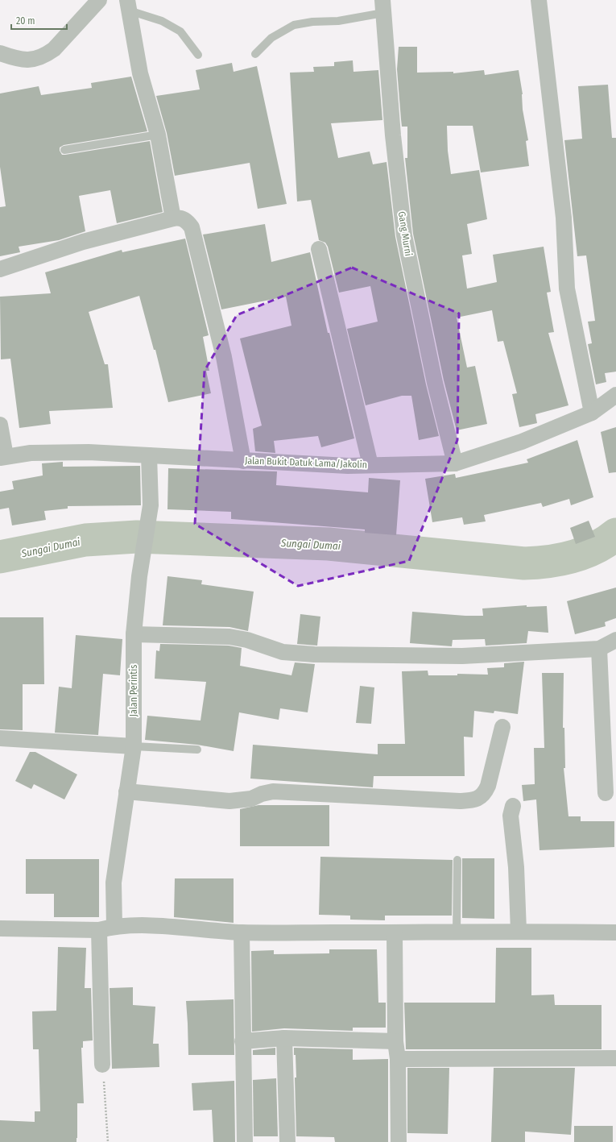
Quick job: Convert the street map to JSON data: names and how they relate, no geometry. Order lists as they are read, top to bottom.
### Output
{
  "streets": {
    "street": ["Gang Murni", "Jalan Bukit Datuk Lama/Jakolin", "Jalan Perintis"]
  },
  "crossings": [
    ["Gang Murni", "Jalan Bukit Datuk Lama/Jakolin"],
    ["Jalan Bukit Datuk Lama/Jakolin", "Jalan Perintis"]
  ],
  "water": ["Sungai Dumai"],
  "scale_bar": "20 m"
}
